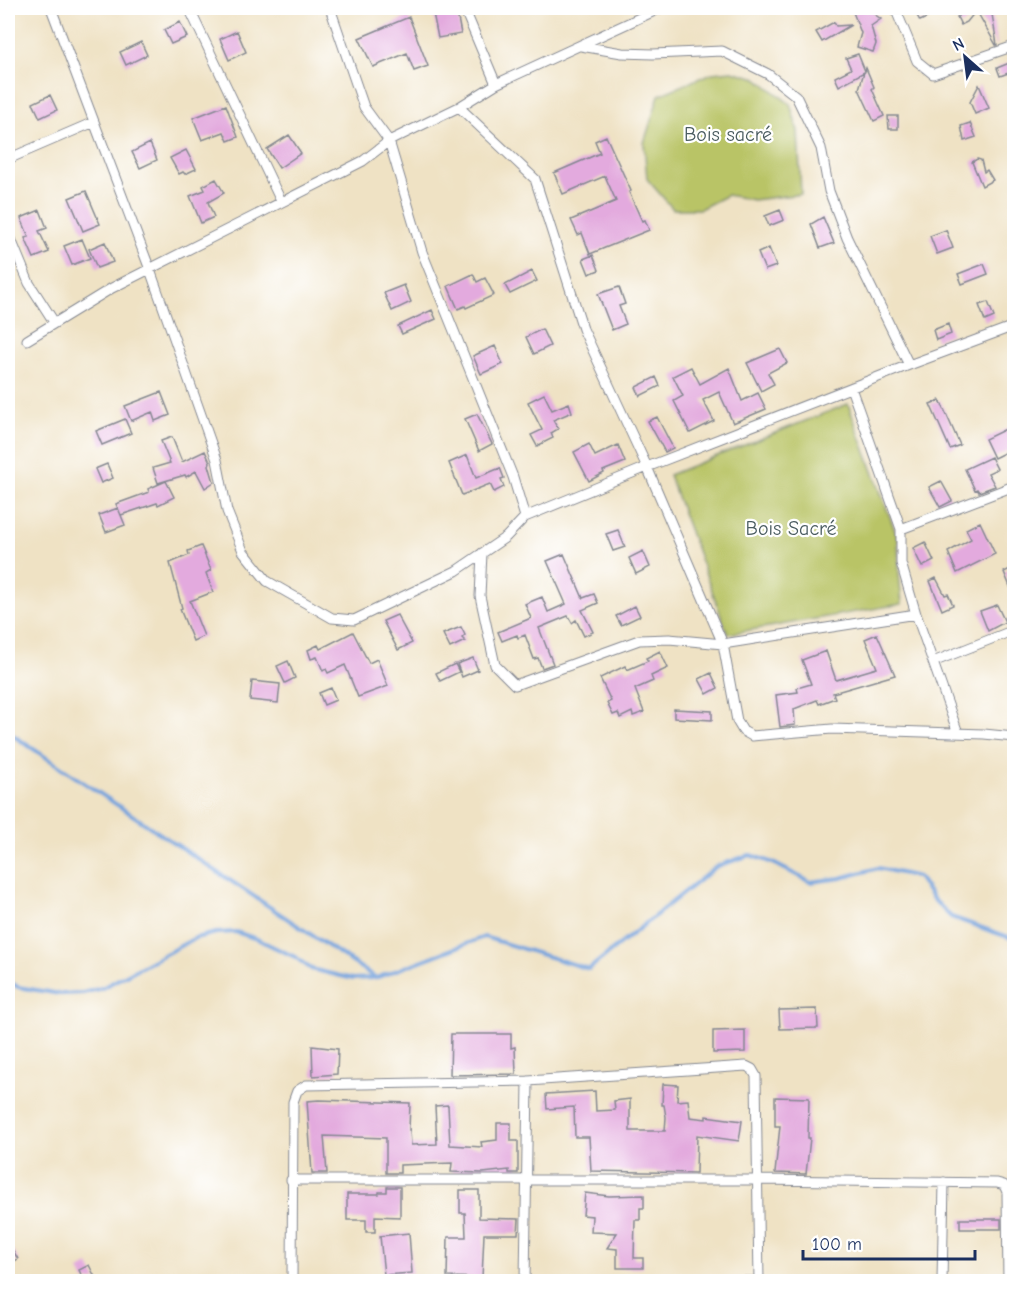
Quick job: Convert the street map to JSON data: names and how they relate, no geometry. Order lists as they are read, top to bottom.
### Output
{
  "parks": ["Bois sacré", "Bois Sacré"],
  "scale_bar": "100 m",
  "north": "top left"
}
